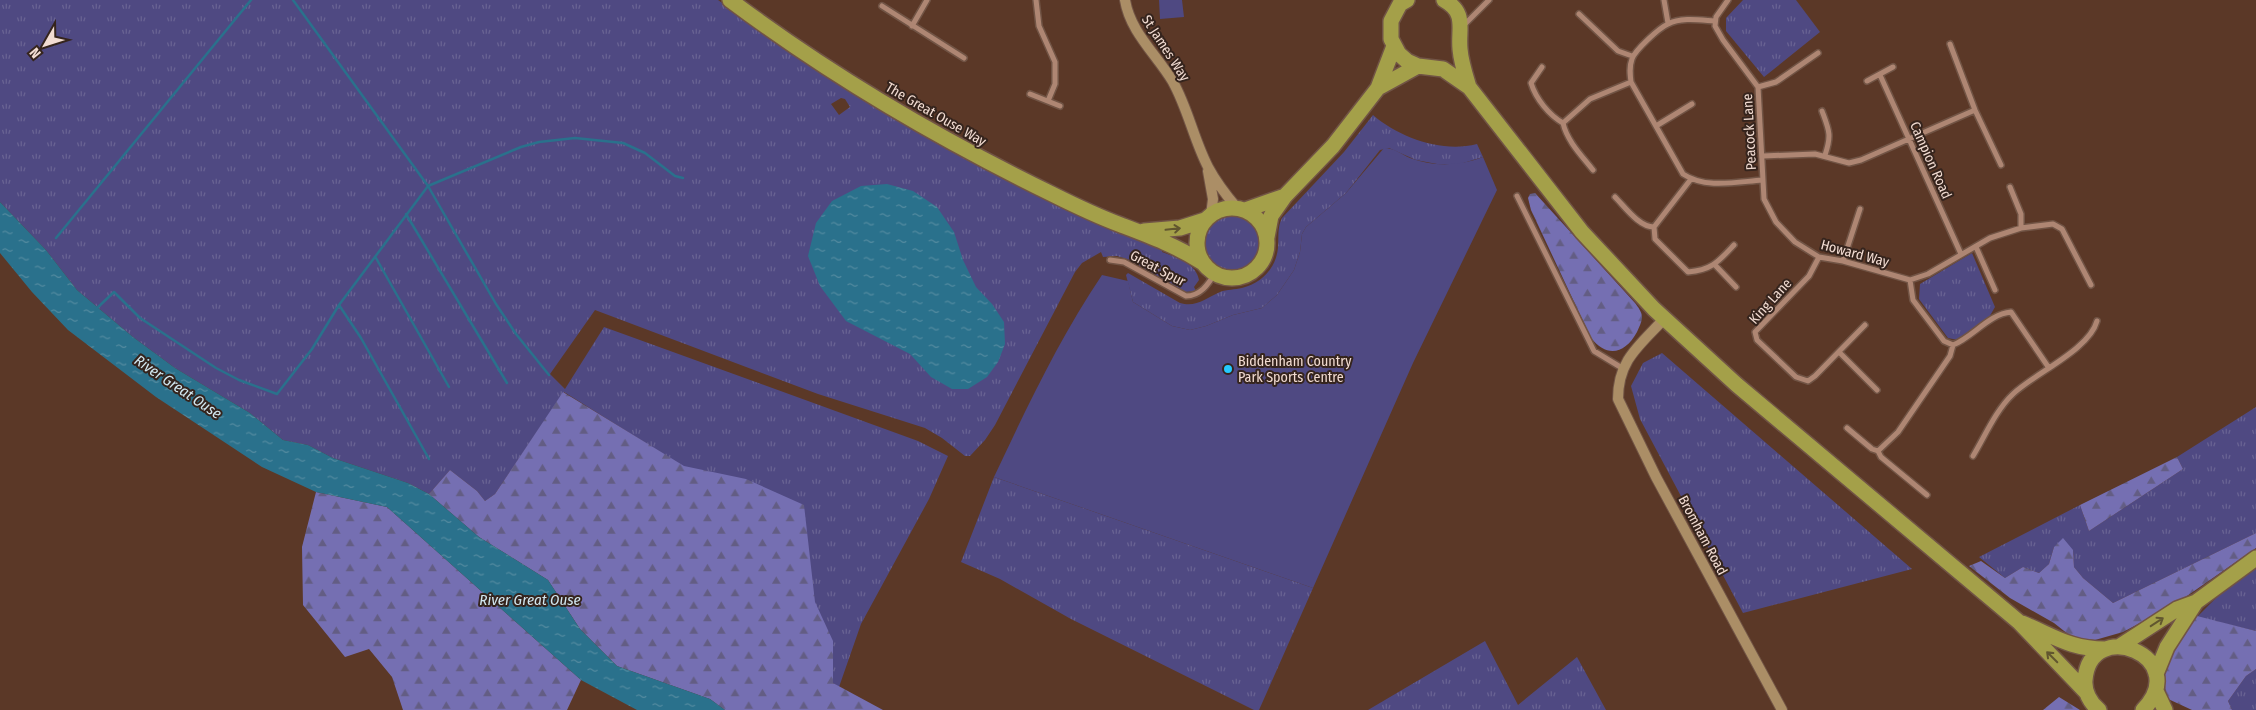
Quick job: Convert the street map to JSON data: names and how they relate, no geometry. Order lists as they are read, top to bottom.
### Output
{
  "streets": {
    "highway": ["The Great Ouse Way"],
    "street": [
      "St James Way",
      "Peacock Lane",
      "Campion Road",
      "Howard Way",
      "Great Spur",
      "King Lane",
      "Bromham Road"
    ]
  },
  "crossings": [
    ["The Great Ouse Way", "Great Spur"],
    ["Peacock Lane", "Howard Way"],
    ["Howard Way", "King Lane"]
  ],
  "water": ["River Great Ouse"],
  "places": ["Biddenham Country Park Sports Centre"],
  "north": "bottom left"
}
